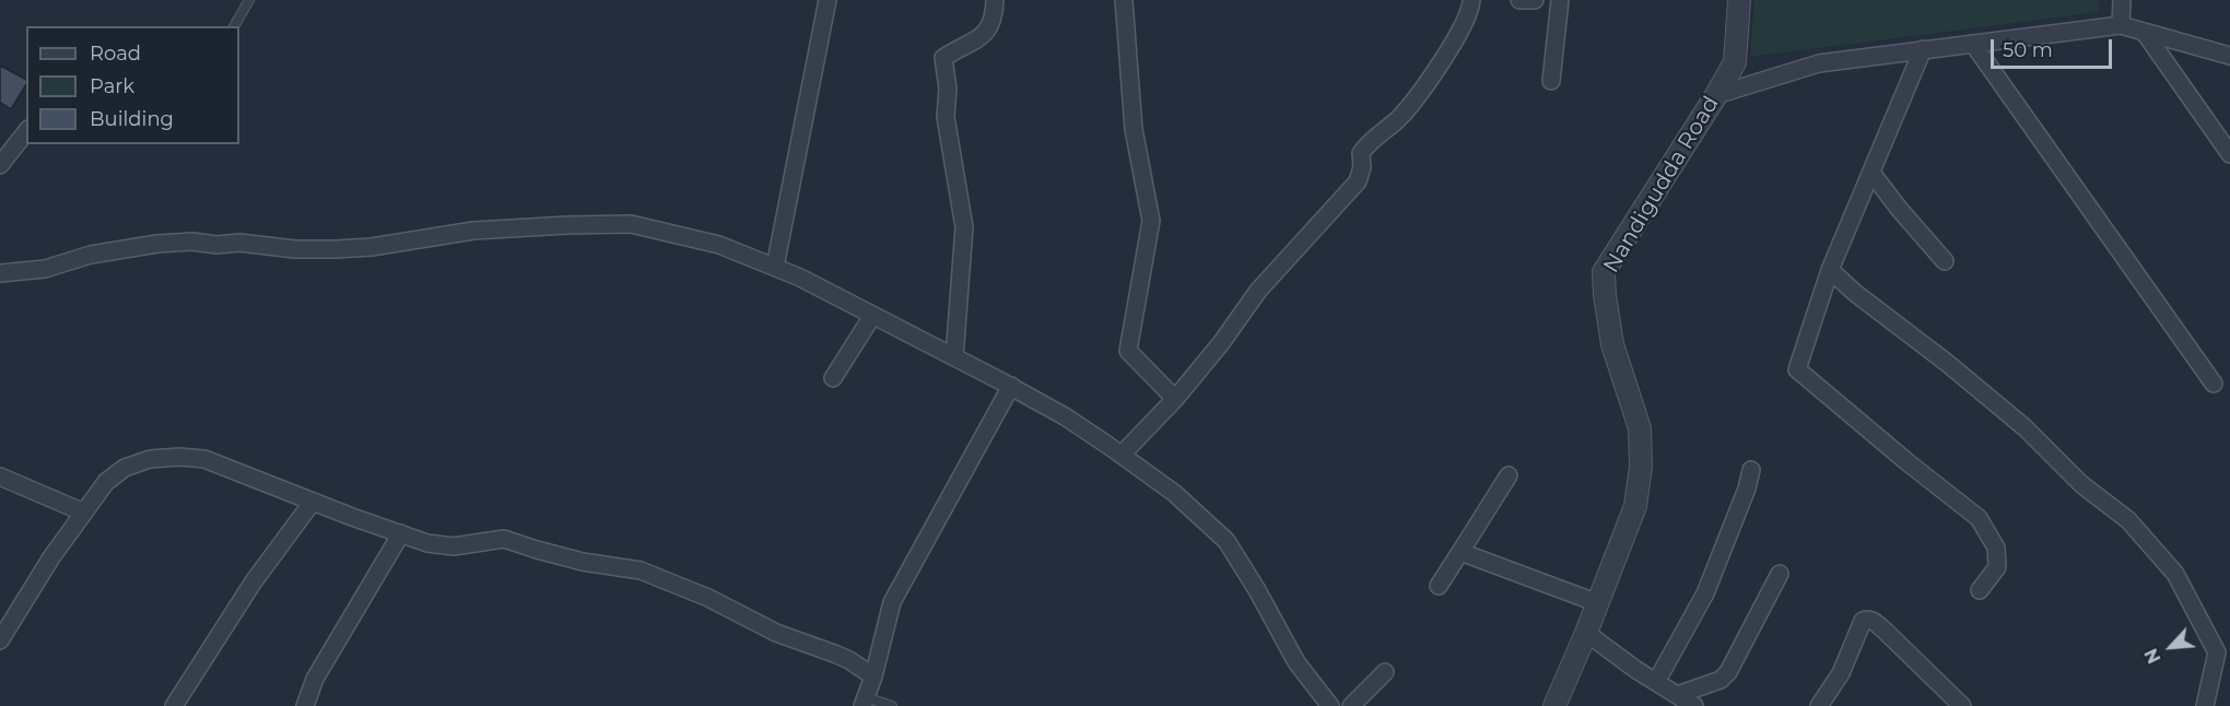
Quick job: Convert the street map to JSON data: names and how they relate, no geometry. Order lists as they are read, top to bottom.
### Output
{
  "streets": {
    "street": ["Nandigudda Road"]
  },
  "legend": ["Road", "Park", "Building"],
  "scale_bar": "50 m",
  "north": "bottom left"
}
